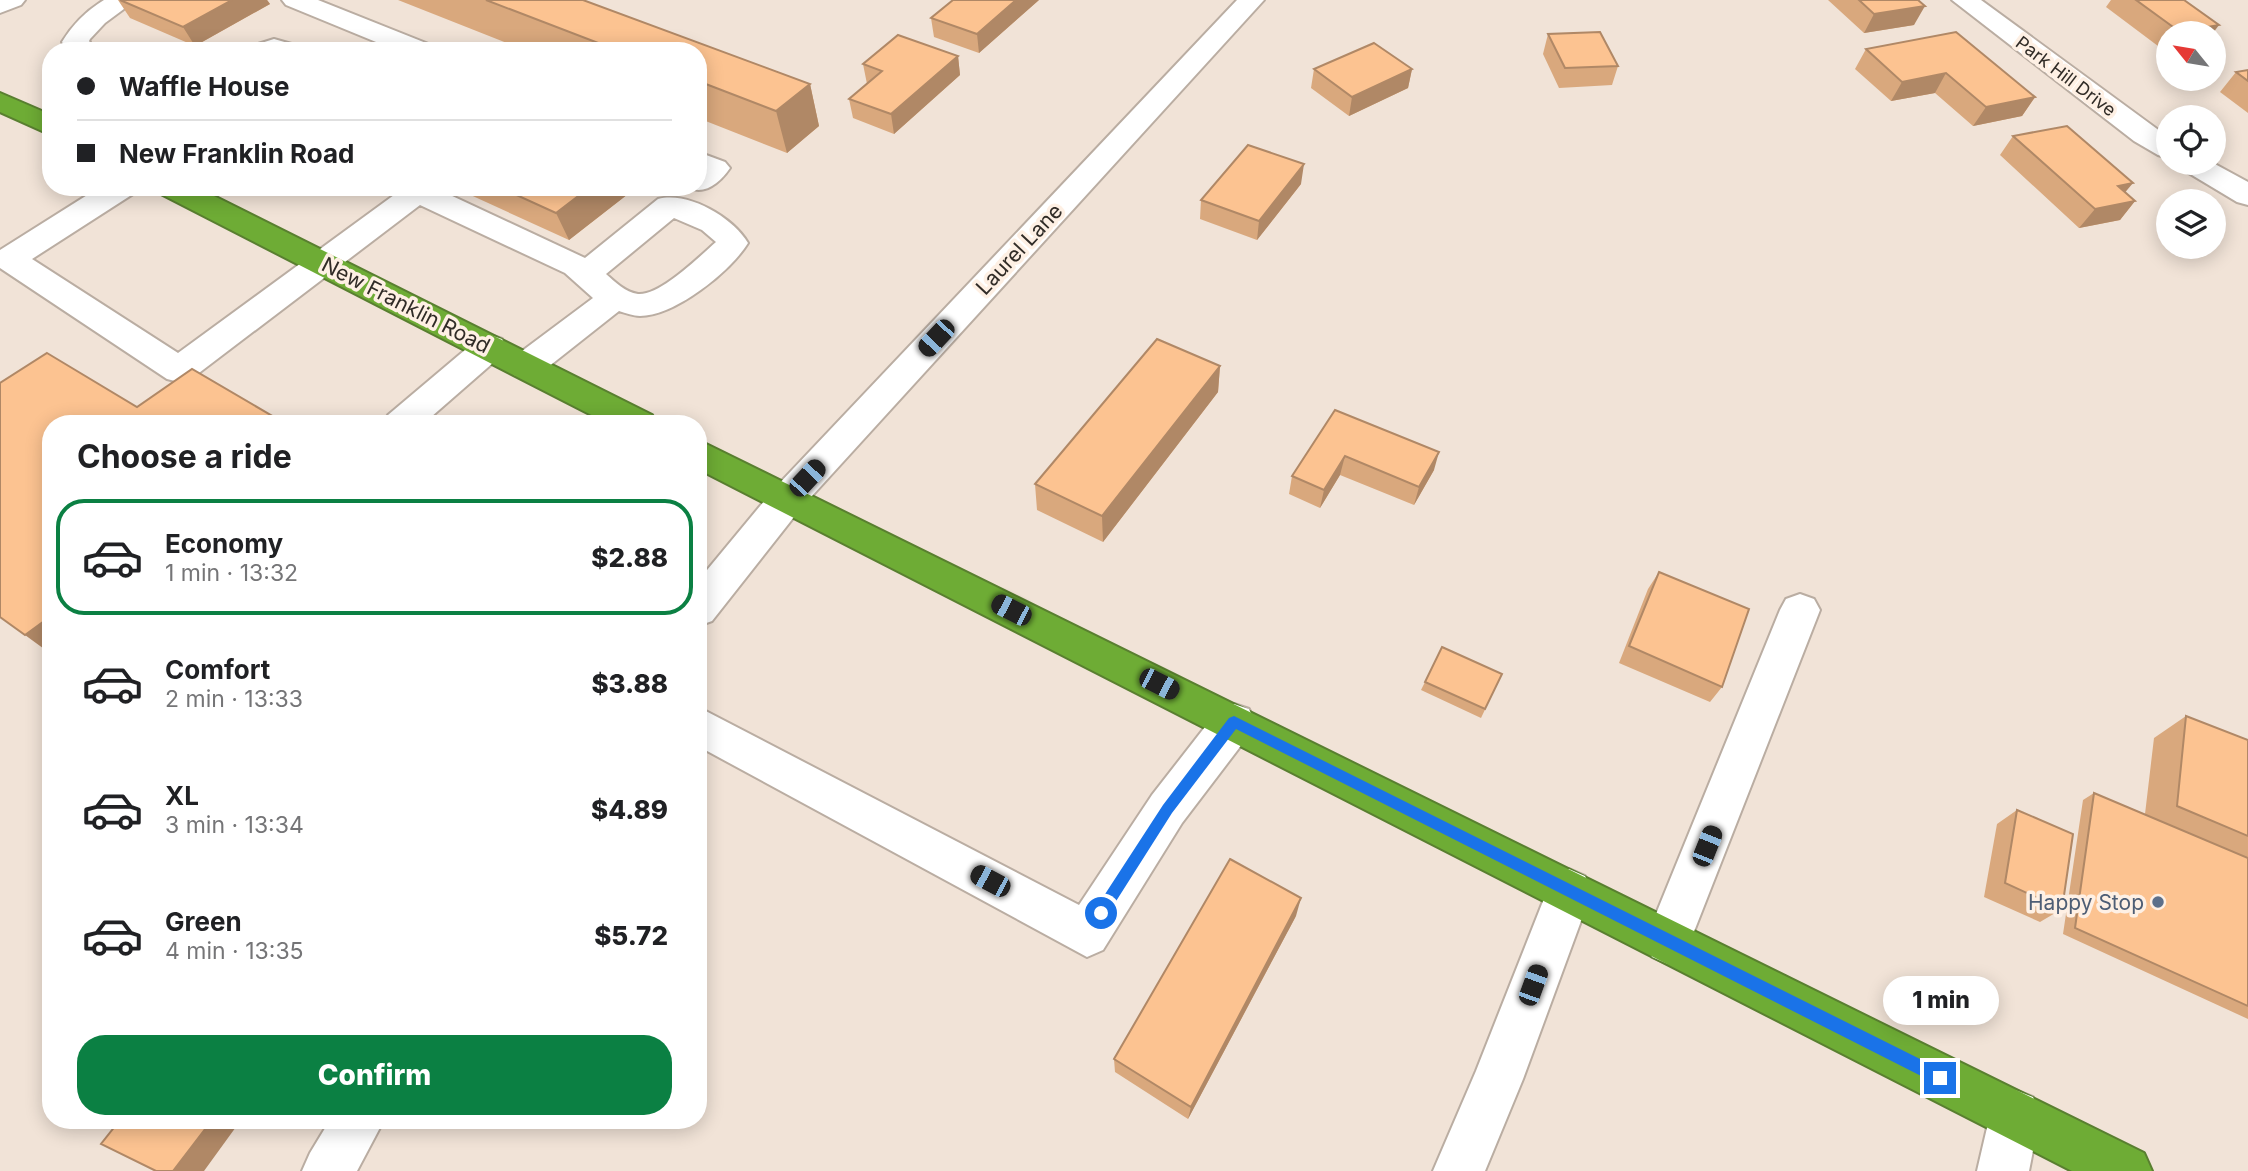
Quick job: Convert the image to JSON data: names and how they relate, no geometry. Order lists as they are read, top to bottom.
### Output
{
  "streets": {
    "highway": ["New Franklin Road"],
    "street": ["Park Hill Drive", "Laurel Lane"]
  },
  "places": ["Happy Stop"],
  "north": "top left",
  "page": {
    "banner": ["Waffle House", "New Franklin Road"],
    "heading": "Choose a ride",
    "list": [
      {
        "name": "Economy",
        "note": "1 min · 13:32",
        "value": "$2.88"
      },
      {
        "name": "Comfort",
        "note": "2 min · 13:33",
        "value": "$3.88"
      },
      {
        "name": "XL",
        "note": "3 min · 13:34",
        "value": "$4.89"
      },
      {
        "name": "Green",
        "note": "4 min · 13:35",
        "value": "$5.72"
      }
    ],
    "bubble": "1 min",
    "buttons": "Confirm"
  }
}
